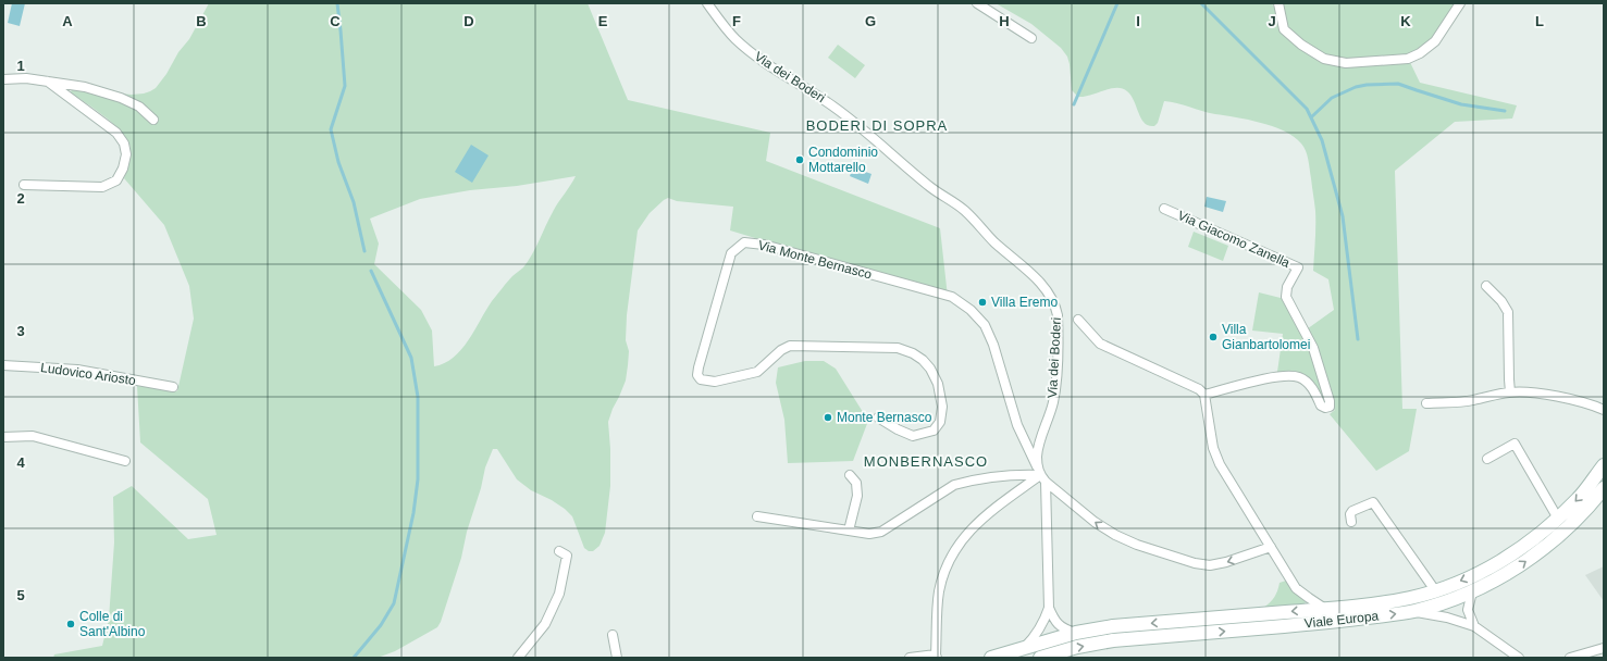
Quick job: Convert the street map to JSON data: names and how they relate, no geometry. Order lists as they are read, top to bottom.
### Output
{
  "streets": {
    "street": [
      "Via dei Boderi",
      "Via Giacomo Zanella",
      "Via Monte Bernasco",
      "Ludovico Ariosto",
      "Viale Europa"
    ]
  },
  "crossings": [
    ["Via dei Boderi", "Via Monte Bernasco"],
    ["Via Monte Bernasco", "Viale Europa"]
  ],
  "districts": ["BODERI DI SOPRA", "MONBERNASCO"],
  "places": [
    "Condominio Mottarello",
    "Villa Eremo",
    "Villa Gianbartolomei",
    "Monte Bernasco",
    "Colle di Sant'Albino"
  ],
  "grid": {
    "columns": [
      "A",
      "B",
      "C",
      "D",
      "E",
      "F",
      "G",
      "H",
      "I",
      "J",
      "K",
      "L"
    ],
    "rows": [
      "1",
      "2",
      "3",
      "4",
      "5"
    ]
  }
}
